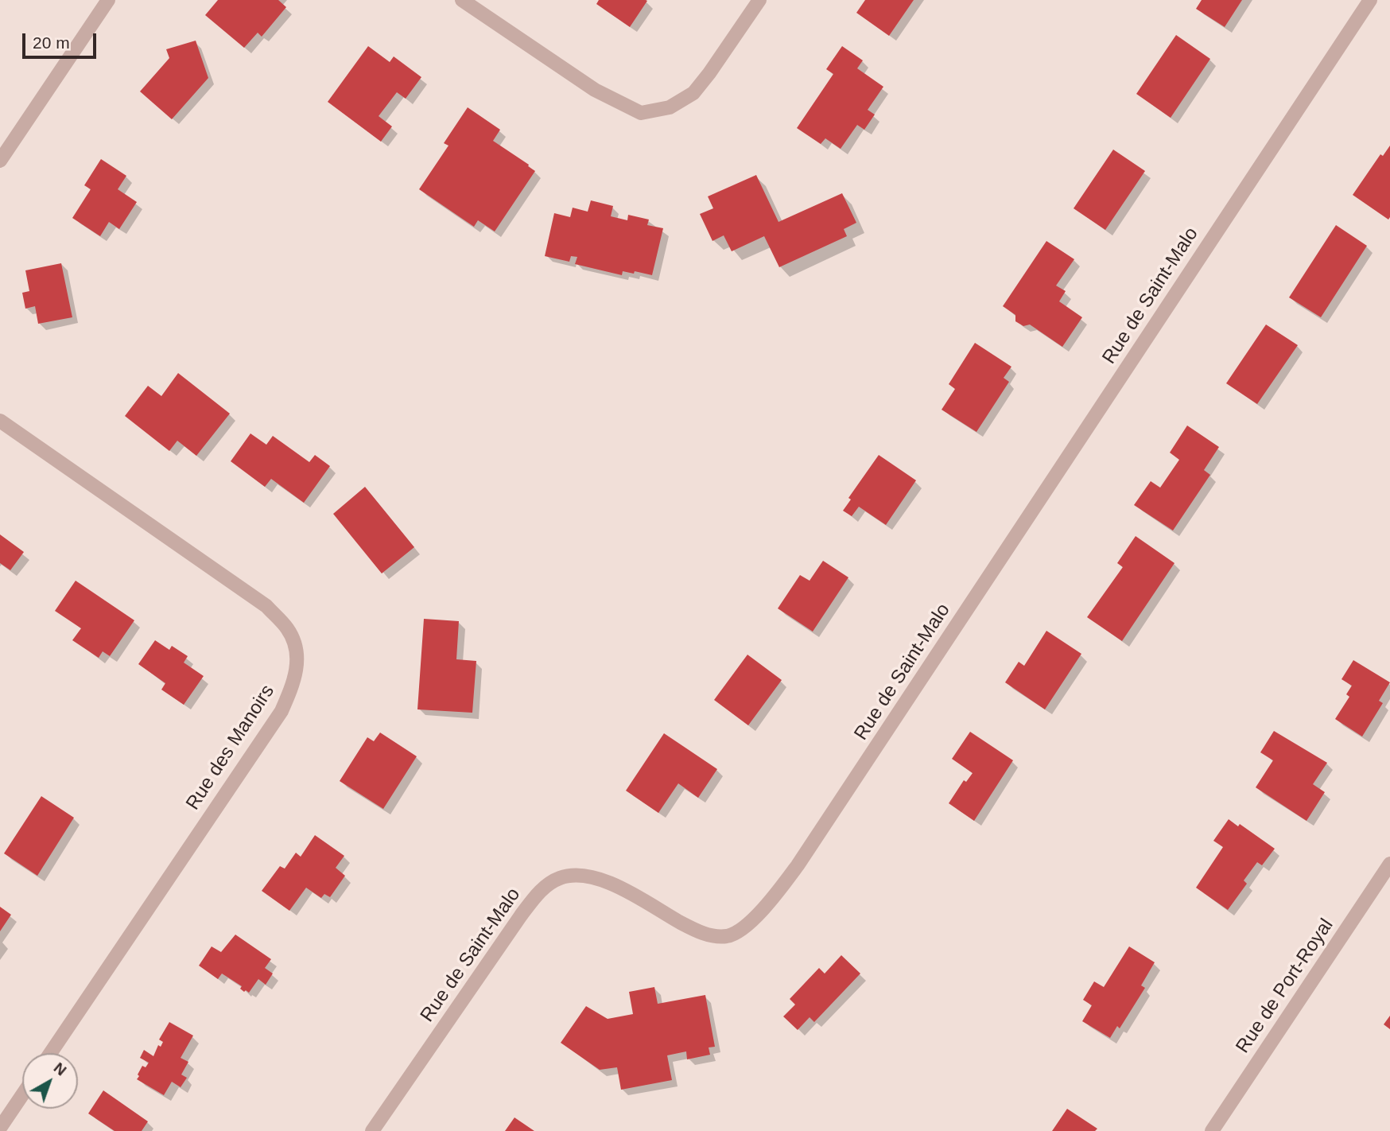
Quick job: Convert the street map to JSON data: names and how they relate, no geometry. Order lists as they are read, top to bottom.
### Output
{
  "streets": {
    "street": ["Rue de Saint-Malo", "Rue des Manoirs", "Rue de Port-Royal"]
  },
  "scale_bar": "20 m",
  "north": "top right"
}
